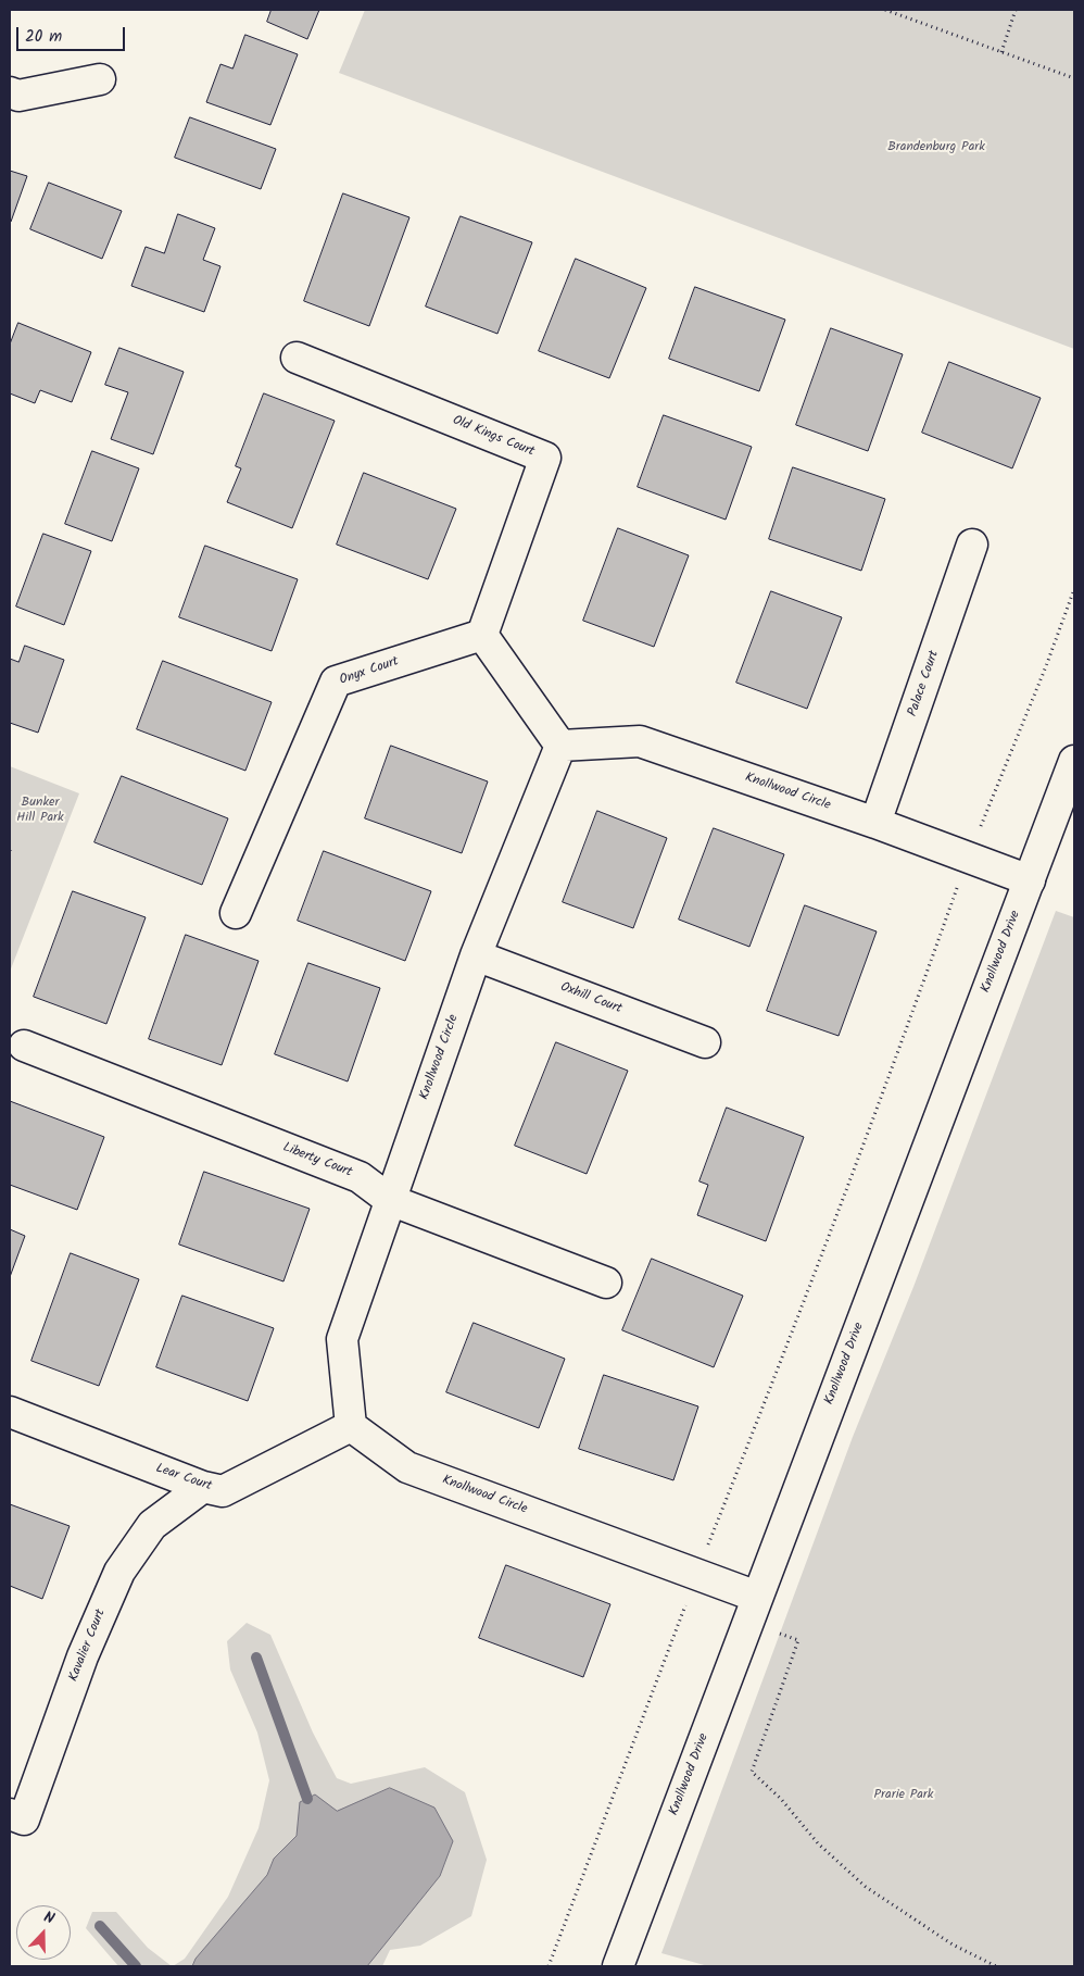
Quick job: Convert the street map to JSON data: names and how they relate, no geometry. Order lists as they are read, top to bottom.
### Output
{
  "streets": {
    "street": [
      "Old Kings Court",
      "Onyx Court",
      "Palace Court",
      "Knollwood Circle",
      "Knollwood Drive",
      "Oxhill Court",
      "Liberty Court",
      "Lear Court",
      "Kavalier Court"
    ]
  },
  "crossings": [
    ["Old Kings Court", "Onyx Court"],
    ["Palace Court", "Knollwood Circle"],
    ["Knollwood Circle", "Knollwood Drive"],
    ["Knollwood Circle", "Oxhill Court"],
    ["Knollwood Circle", "Liberty Court"],
    ["Knollwood Circle", "Lear Court"],
    ["Lear Court", "Kavalier Court"]
  ],
  "parks": ["Brandenburg Park", "Bunker Hill Park", "Prarie Park"],
  "scale_bar": "20 m",
  "north": "top"
}
